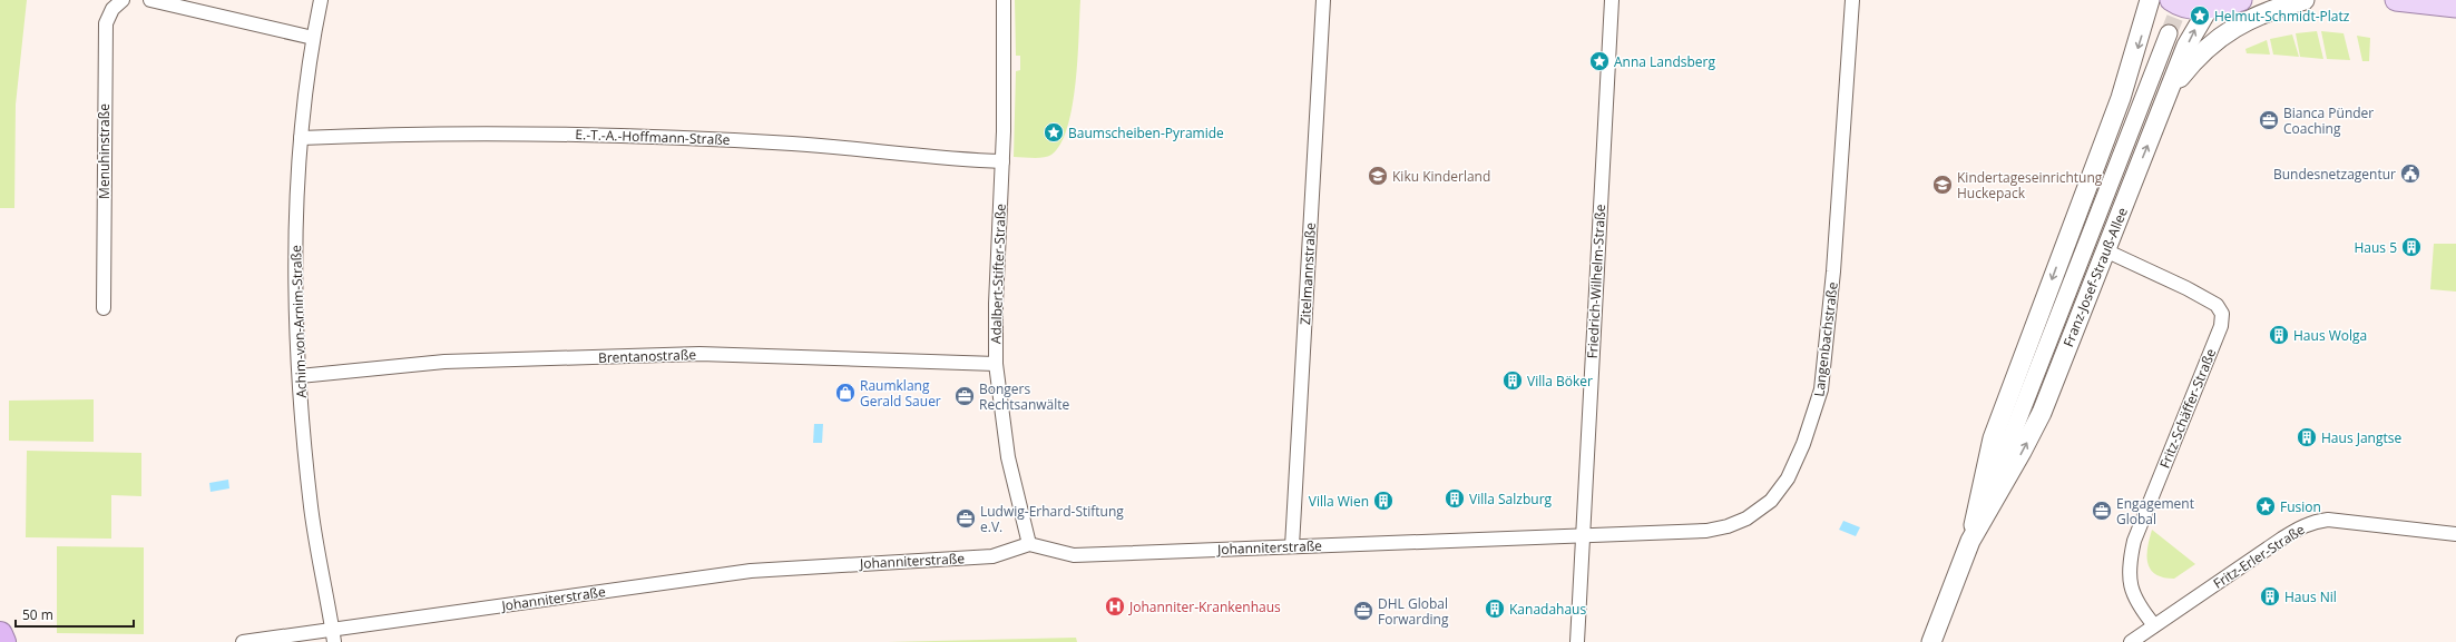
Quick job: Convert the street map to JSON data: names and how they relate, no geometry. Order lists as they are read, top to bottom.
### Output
{
  "streets": {
    "main road": ["Franz-Josef-Strauß-Allee"],
    "street": [
      "E.-T.-A.-Hoffmann-Straße",
      "Menuhinstraße",
      "Adalbert-Stifter-Straße",
      "Zitelmannstraße",
      "Friedrich-Wilhelm-Straße",
      "Achim-von-Arnim-Straße",
      "Langenbachstraße",
      "Brentanostraße",
      "Fritz-Schäffer-Straße",
      "Johanniterstraße",
      "Fritz-Erler-Straße"
    ]
  },
  "crossings": [
    ["E.-T.-A.-Hoffmann-Straße", "Adalbert-Stifter-Straße"],
    ["E.-T.-A.-Hoffmann-Straße", "Achim-von-Arnim-Straße"],
    ["Adalbert-Stifter-Straße", "Brentanostraße"],
    ["Adalbert-Stifter-Straße", "Johanniterstraße"],
    ["Zitelmannstraße", "Johanniterstraße"],
    ["Franz-Josef-Strauß-Allee", "Fritz-Schäffer-Straße"],
    ["Friedrich-Wilhelm-Straße", "Langenbachstraße"],
    ["Friedrich-Wilhelm-Straße", "Johanniterstraße"],
    ["Achim-von-Arnim-Straße", "Brentanostraße"],
    ["Achim-von-Arnim-Straße", "Johanniterstraße"],
    ["Langenbachstraße", "Johanniterstraße"],
    ["Fritz-Schäffer-Straße", "Fritz-Erler-Straße"]
  ],
  "places": {
    "place": [
      "Helmut-Schmidt-Platz",
      "Anna Landsberg",
      "Baumscheiben-Pyramide",
      "Fusion"
    ],
    "office": [
      "Bianca Pünder Coaching",
      "Bongers Rechtsanwälte",
      "Engagement Global",
      "Ludwig-Erhard-Stiftung e.V.",
      "DHL Global Forwarding"
    ],
    "public building": ["Bundesnetzagentur"],
    "school or university": ["Kiku Kinderland", "Kindertageseinrichtung Huckepack"],
    "building": [
      "Haus 5",
      "Haus Wolga",
      "Villa Böker",
      "Haus Jangtse",
      "Villa Salzburg",
      "Villa Wien",
      "Haus Nil",
      "Kanadahaus"
    ],
    "shop": ["Raumklang Gerald Sauer"],
    "hospital": ["Johanniter-Krankenhaus"]
  },
  "scale_bar": "50 m"
}
